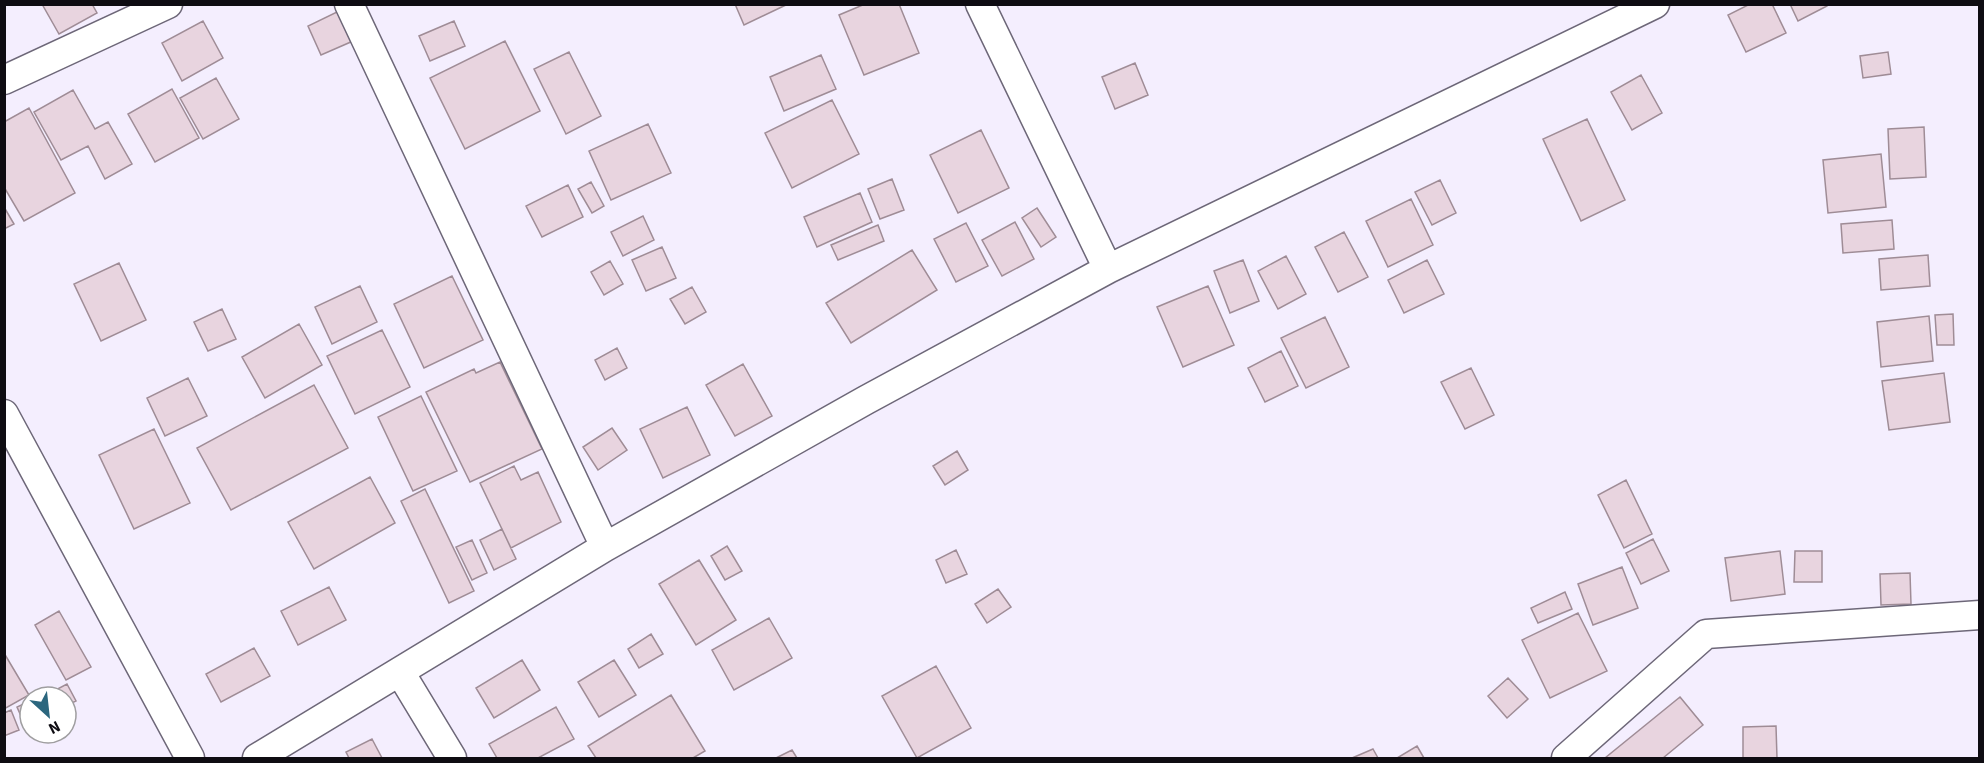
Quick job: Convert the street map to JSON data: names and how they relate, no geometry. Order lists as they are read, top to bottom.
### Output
{
  "north": "bottom right"
}
